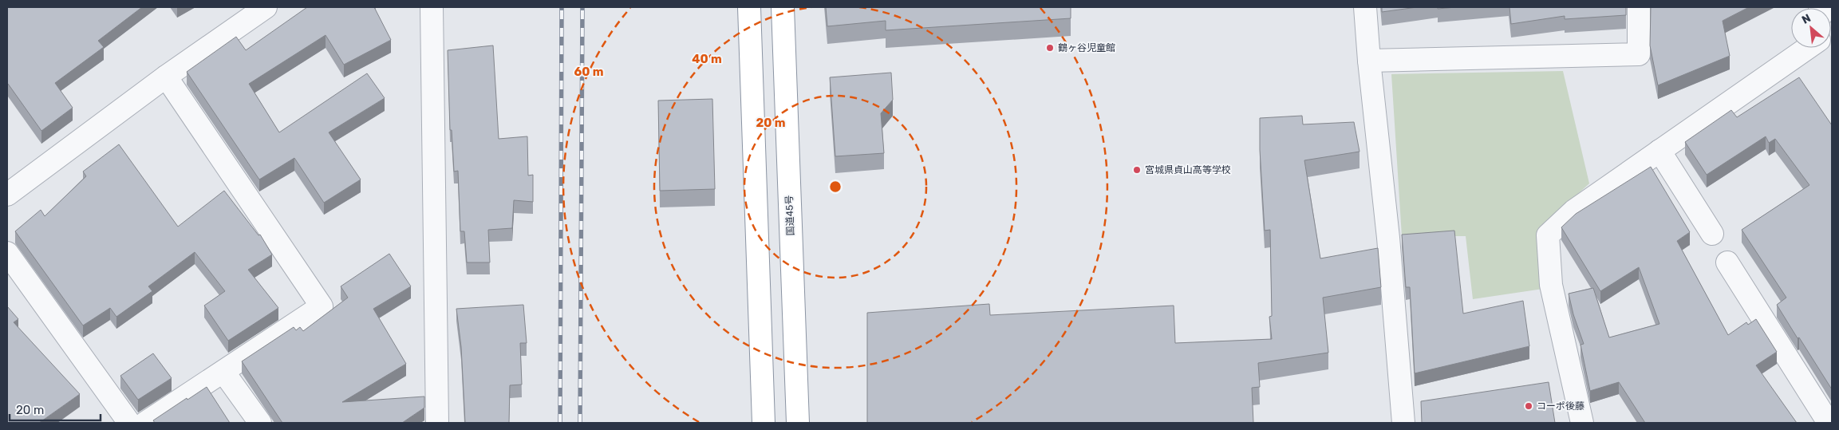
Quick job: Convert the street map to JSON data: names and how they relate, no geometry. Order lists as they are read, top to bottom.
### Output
{
  "streets": {
    "highway": ["国道45号"]
  },
  "places": ["鶴ヶ谷児童館", "宮城県貞山高等学校", "コーポ後藤"],
  "scale_bar": "20 m",
  "north": "top left",
  "rings": ["40 m", "60 m", "20 m"]
}
